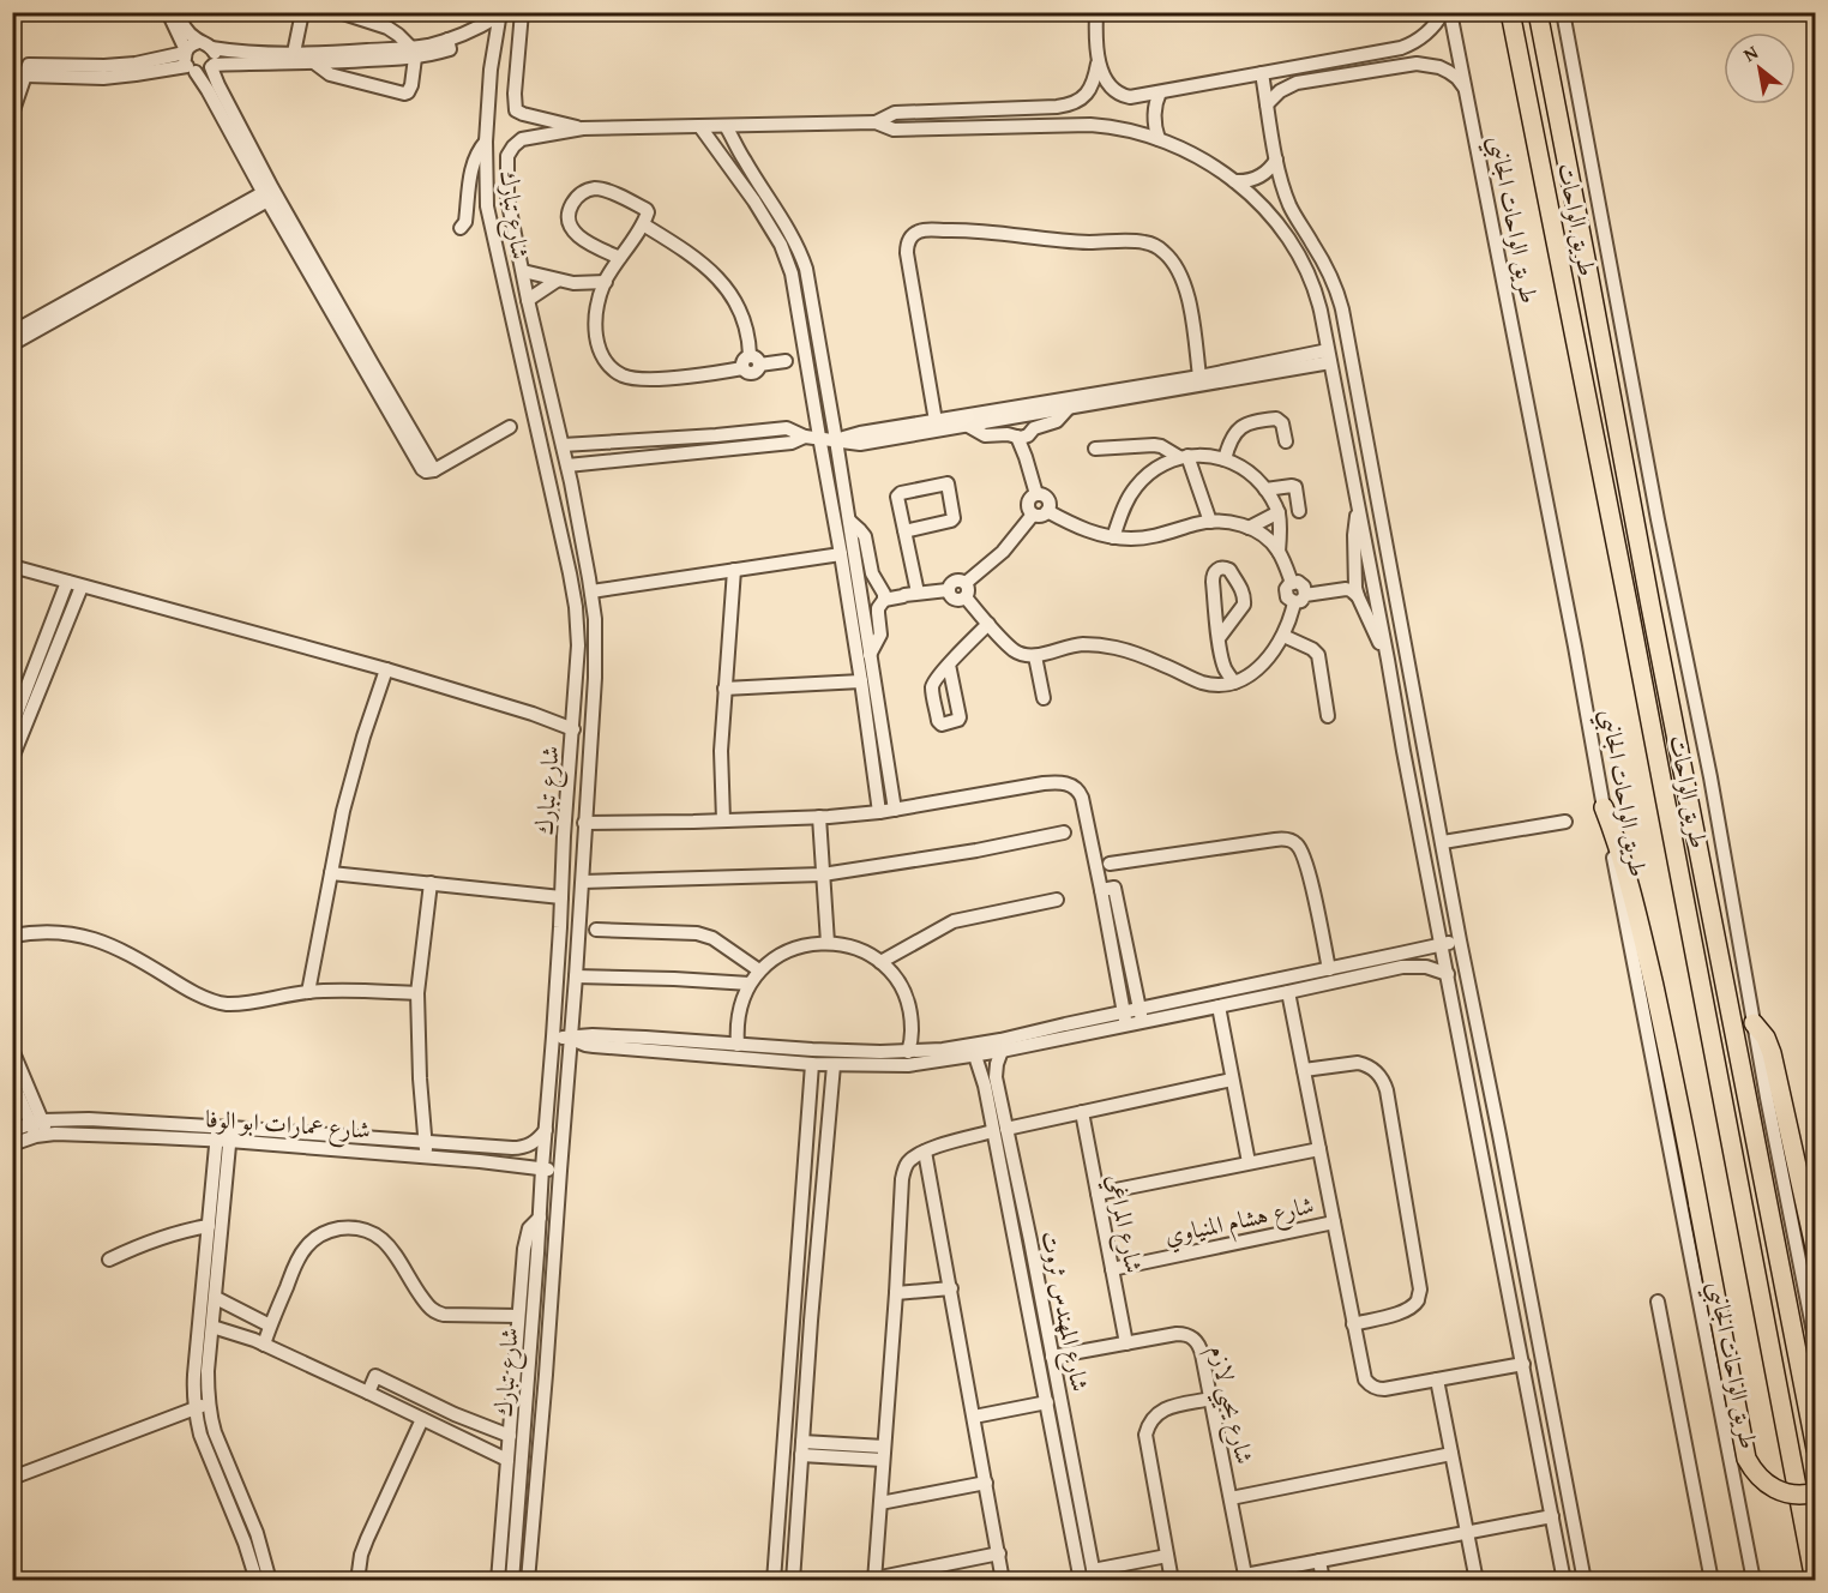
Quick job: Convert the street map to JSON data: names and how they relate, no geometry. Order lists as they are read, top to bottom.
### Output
{
  "streets": {
    "highway": ["طريق الواحات"],
    "street": [
      "شارع تبارك",
      "طريق الواحات الجانبي",
      "شارع عمارات ابو الوفا",
      "شارع هشام المنياوي",
      "شارع المراغي",
      "شارع المهندس ثروت",
      "شارع يحيي لازم"
    ]
  },
  "crossings": [
    ["شارع تبارك", "شارع عمارات ابو الوفا"],
    ["شارع هشام المنياوي", "شارع المراغي"],
    ["شارع المراغي", "شارع يحيي لازم"],
    ["شارع المهندس ثروت", "شارع يحيي لازم"]
  ],
  "north": "top left"
}
